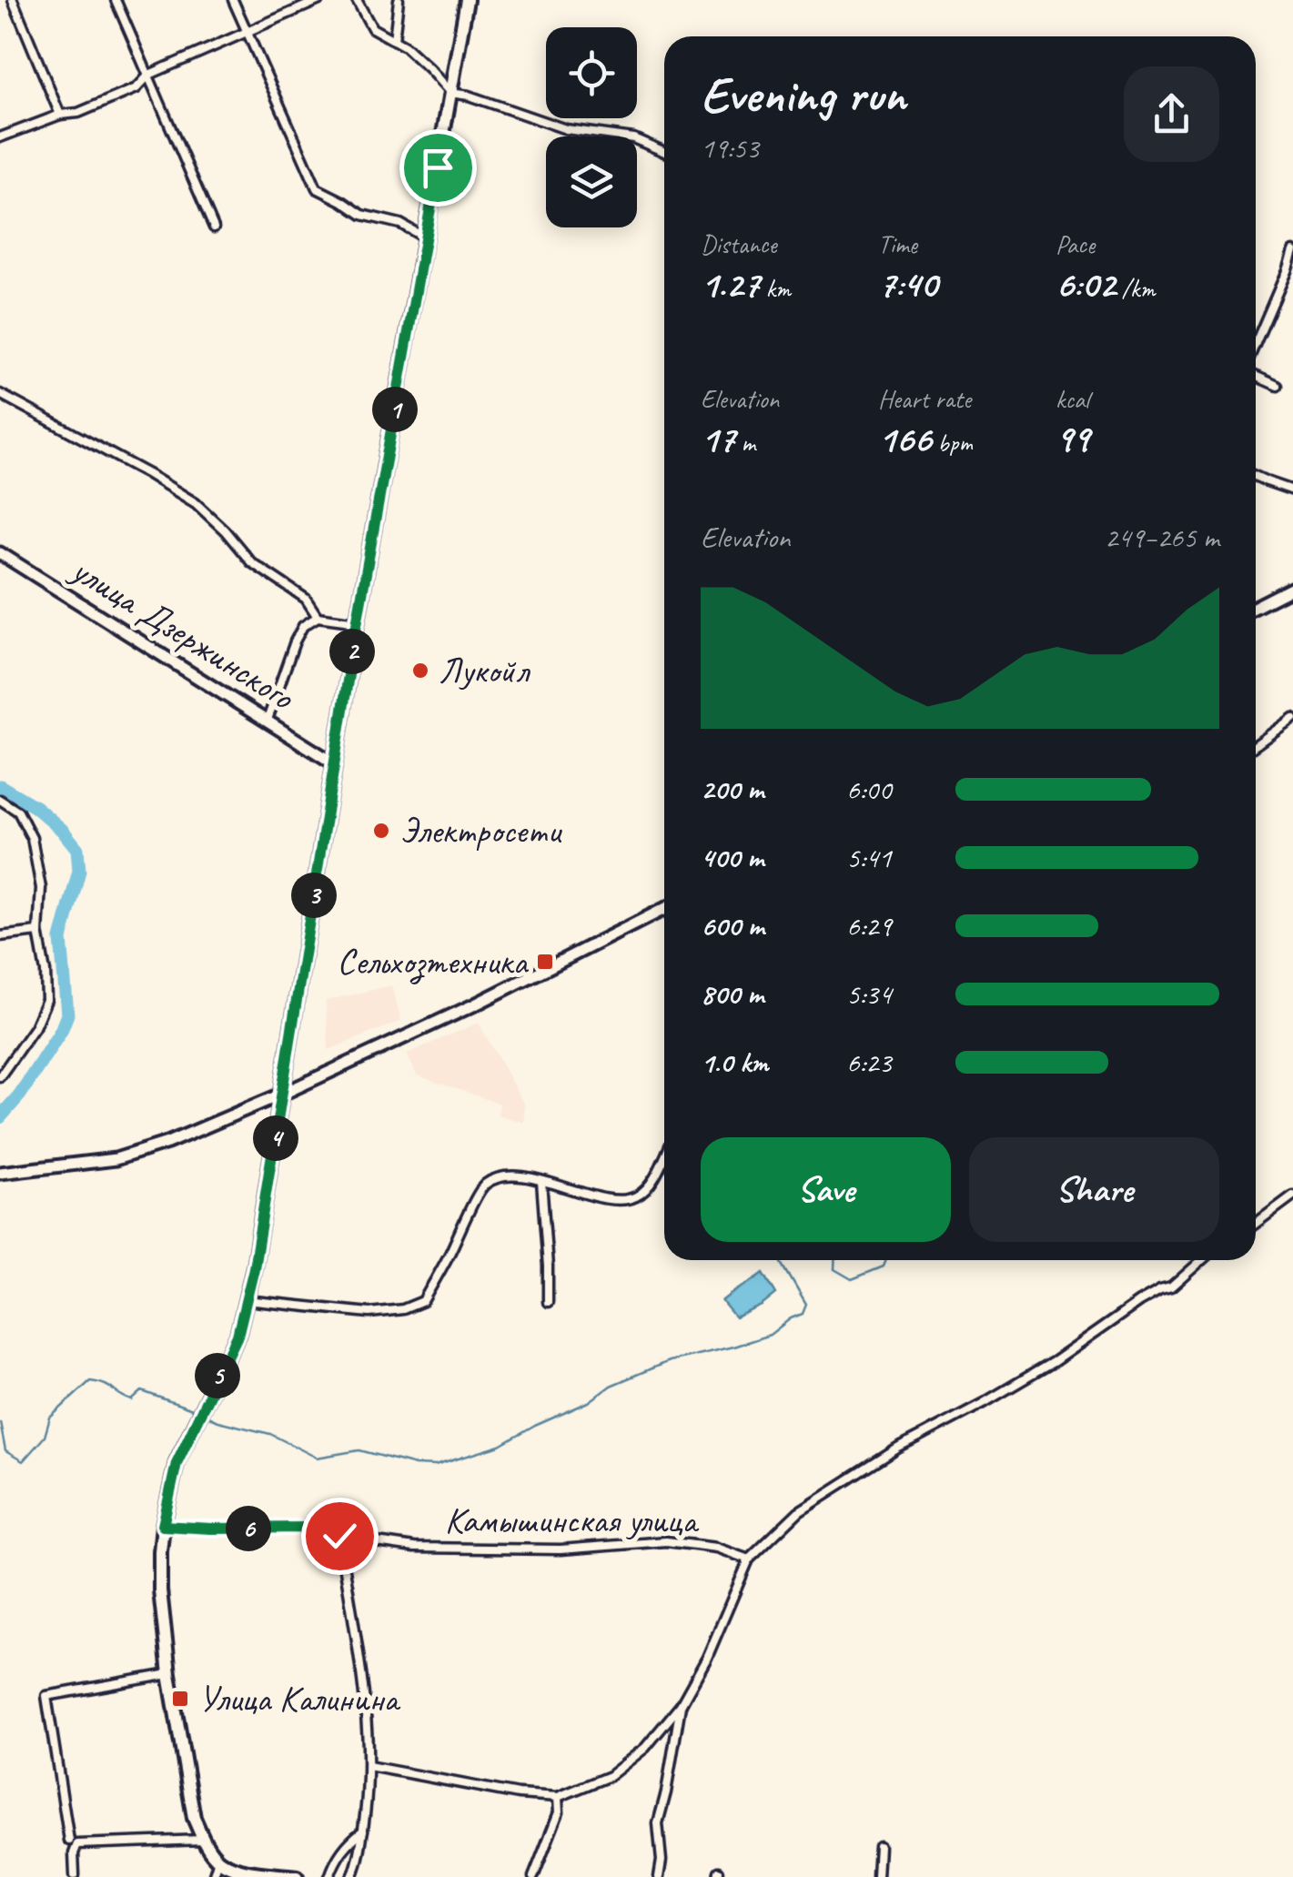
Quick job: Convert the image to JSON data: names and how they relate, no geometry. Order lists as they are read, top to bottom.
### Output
{
  "streets": {
    "street": ["улица Дзержинского", "Камышинская улица"]
  },
  "places": {
    "other": ["Лукойл", "Электросети"],
    "transit": ["Сельхозтехника", "Улица Калинина"]
  },
  "page": {
    "heading": ["Evening run", "19:53"],
    "stats": [
      ["Distance", "1.27 km"],
      ["Time", "7:40"],
      ["Pace", "6:02 /km"],
      ["Elevation", "17 m"],
      ["Heart rate", "166 bpm"],
      ["kcal", "99"]
    ],
    "pins": [
      "1",
      "2",
      "3",
      "4",
      "5",
      "6"
    ],
    "chart": ["Elevation", "249–265 m"],
    "list": [
      {
        "name": "200 m",
        "note": "6:00"
      },
      {
        "name": "400 m",
        "note": "5:41"
      },
      {
        "name": "600 m",
        "note": "6:29"
      },
      {
        "name": "800 m",
        "note": "5:34"
      },
      {
        "name": "1.0 km",
        "note": "6:23"
      }
    ],
    "buttons": ["Save", "Share"]
  }
}
